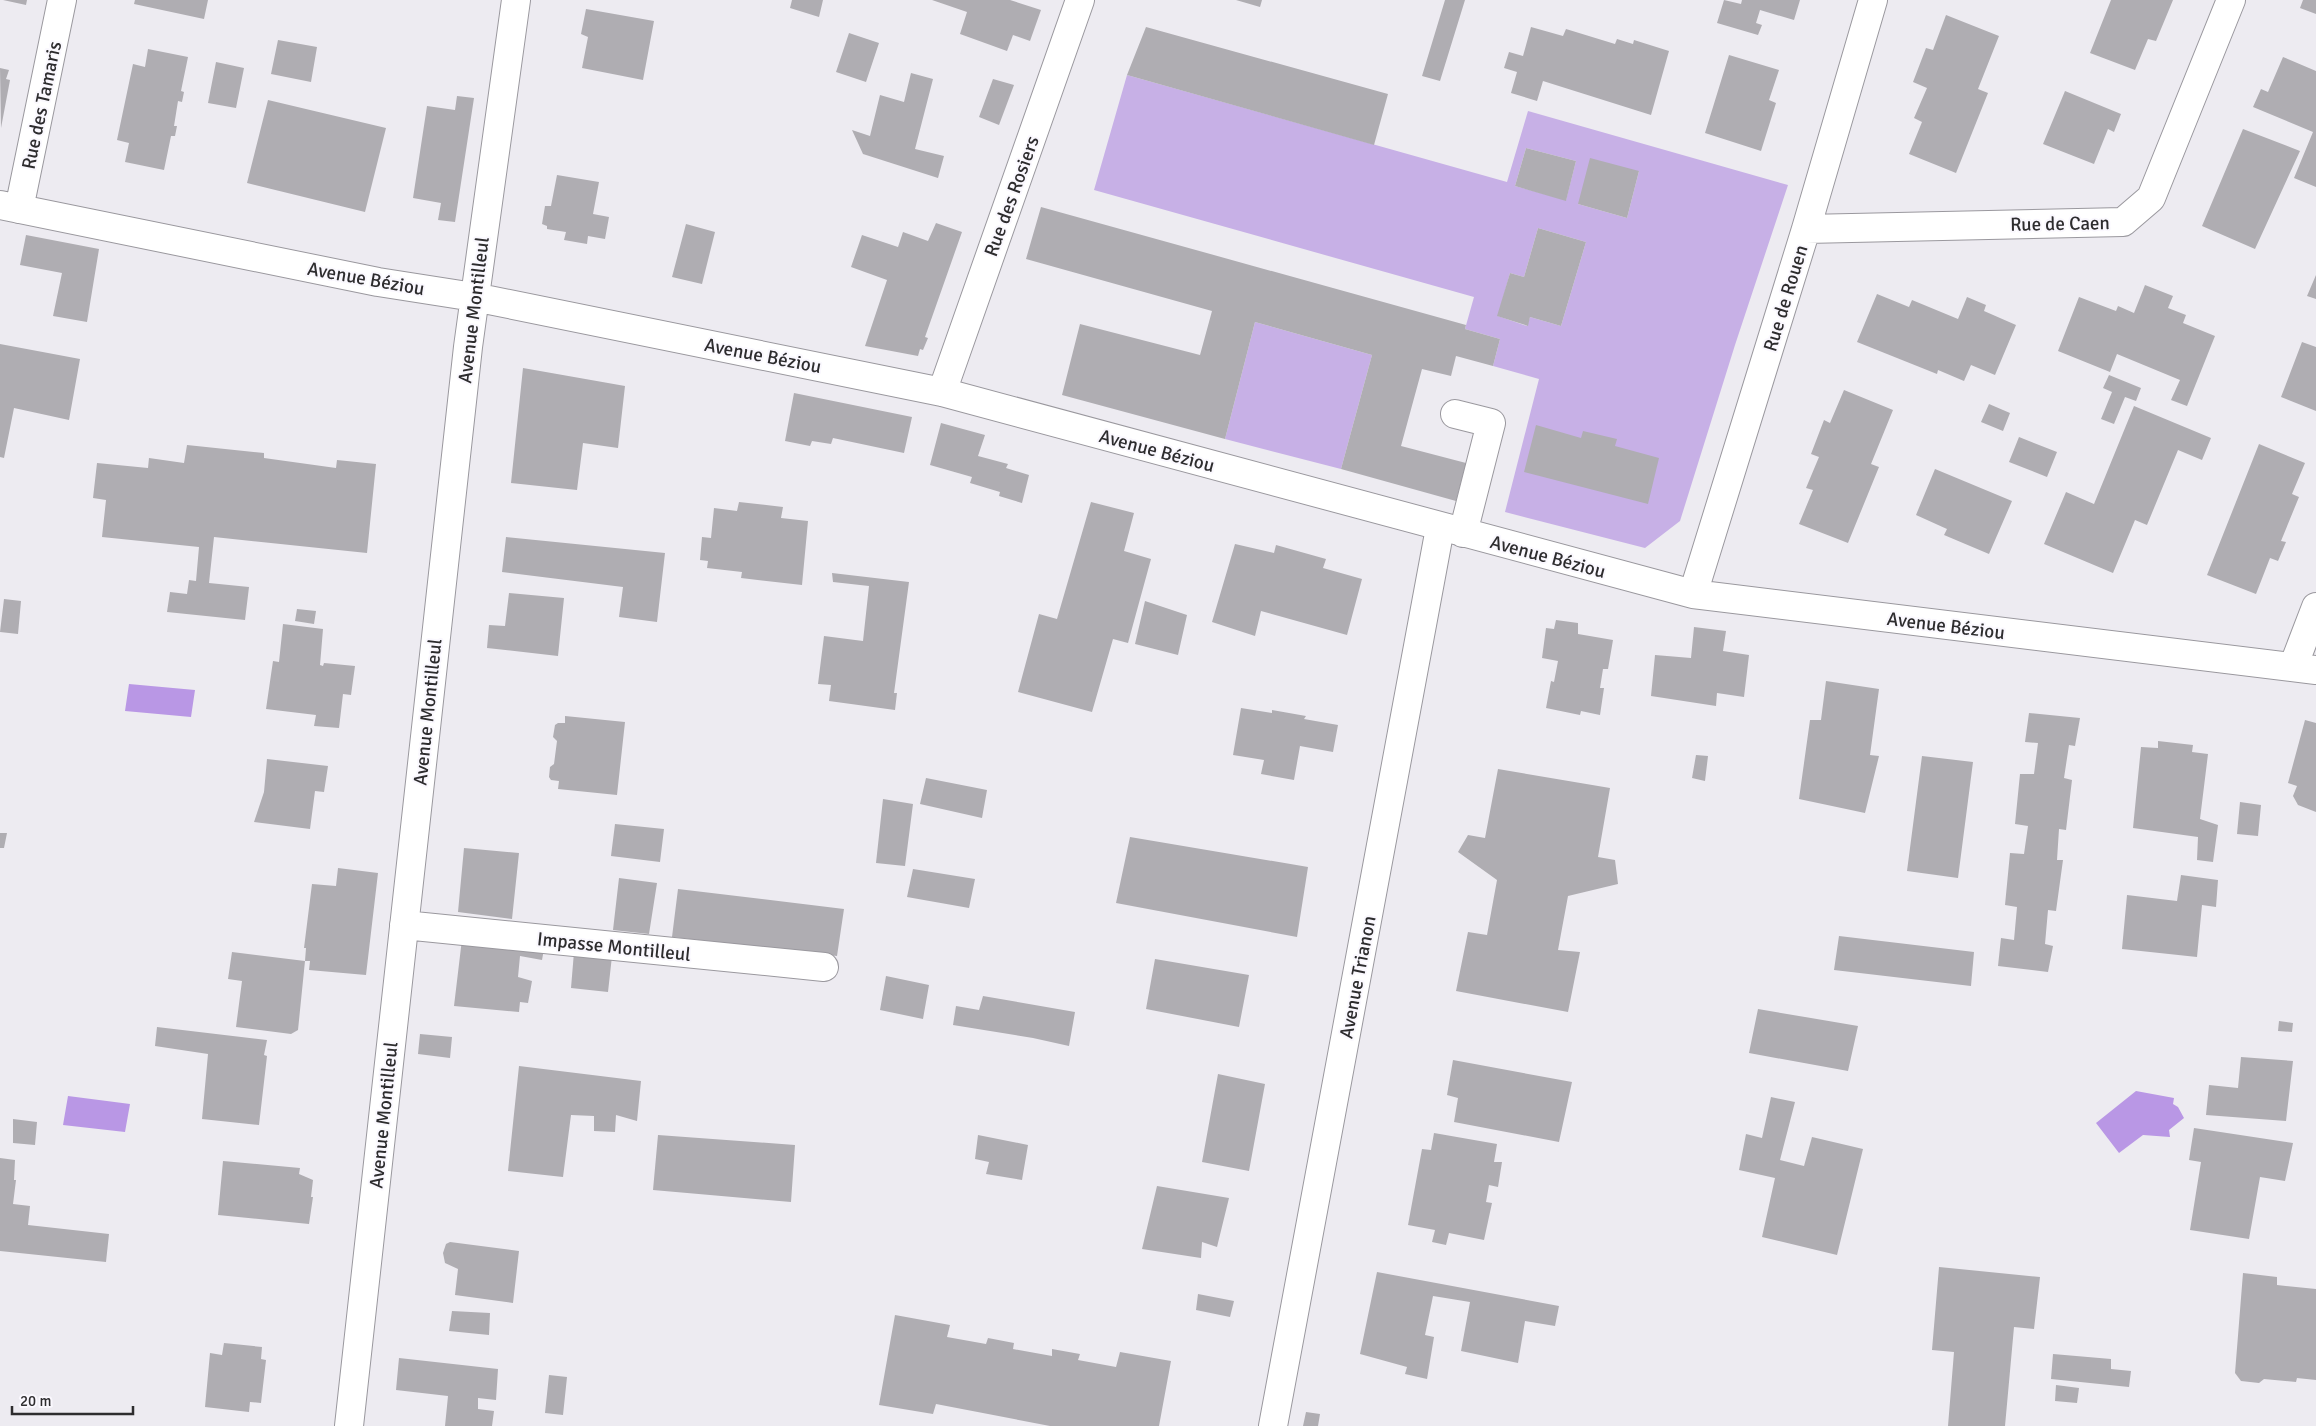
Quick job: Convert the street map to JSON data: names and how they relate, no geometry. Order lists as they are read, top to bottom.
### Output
{
  "streets": {
    "street": [
      "Rue des Tamaris",
      "Rue des Rosiers",
      "Rue de Caen",
      "Avenue Béziou",
      "Rue de Rouen",
      "Avenue Montilleul",
      "Impasse Montilleul",
      "Avenue Trianon"
    ]
  },
  "crossings": [
    ["Rue des Tamaris", "Avenue Béziou"],
    ["Rue des Rosiers", "Avenue Béziou"],
    ["Rue de Caen", "Rue de Rouen"],
    ["Avenue Béziou", "Rue de Rouen"],
    ["Avenue Béziou", "Avenue Montilleul"],
    ["Avenue Béziou", "Avenue Trianon"],
    ["Avenue Montilleul", "Impasse Montilleul"]
  ],
  "scale_bar": "20 m"
}
